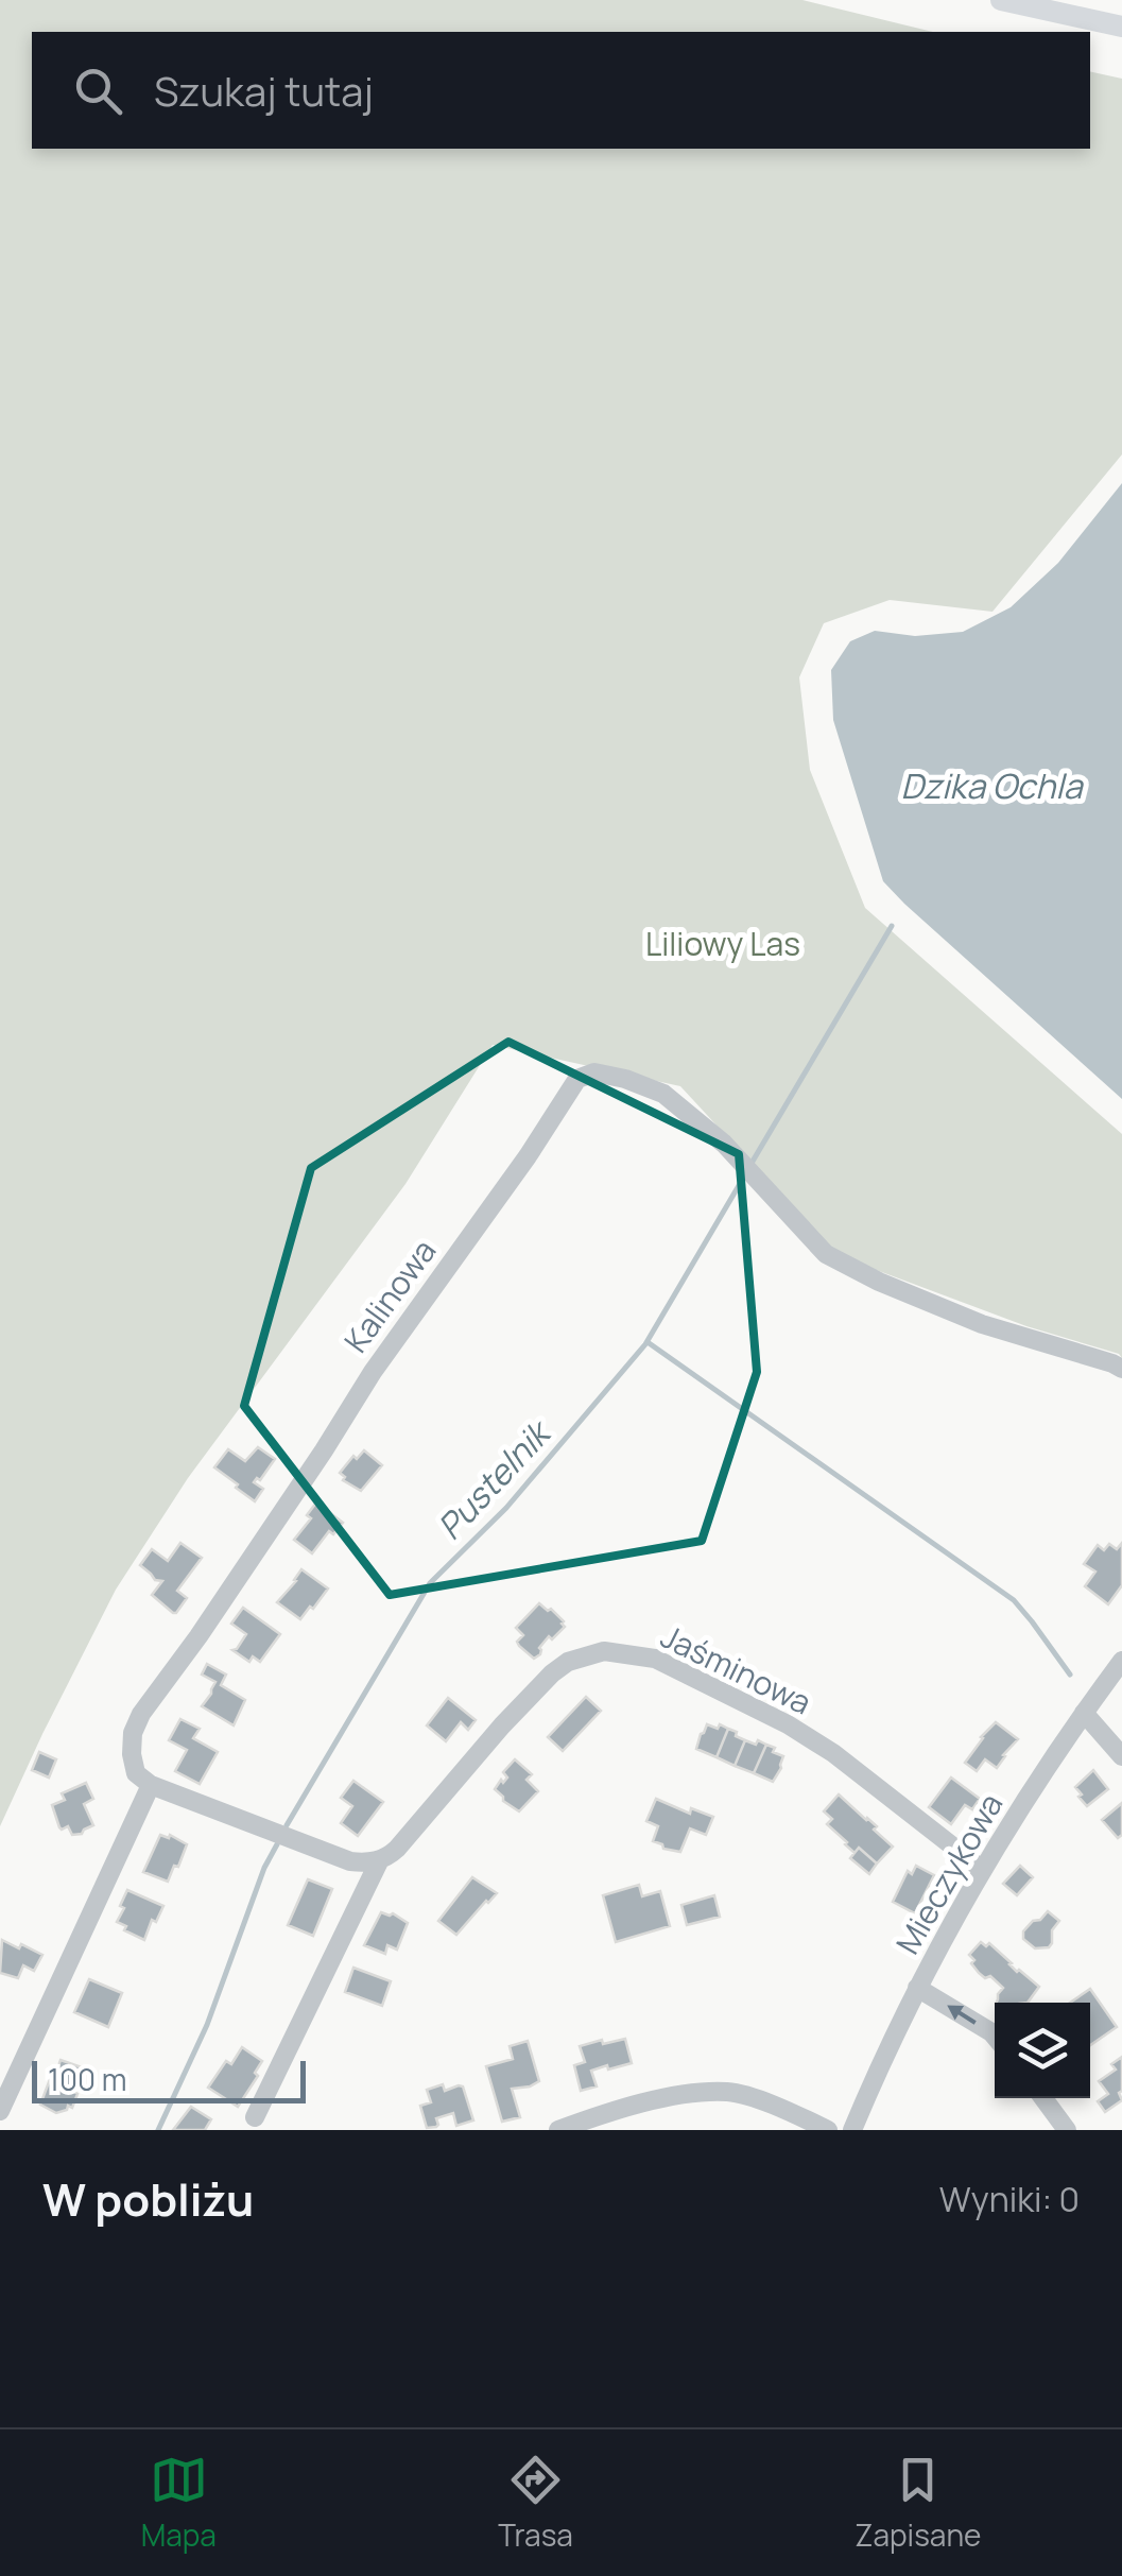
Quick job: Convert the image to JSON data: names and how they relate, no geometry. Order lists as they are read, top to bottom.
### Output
{
  "streets": {
    "street": ["Kalinowa", "Jaśminowa", "Mieczykowa"]
  },
  "crossings": [
    ["Jaśminowa", "Mieczykowa"]
  ],
  "water": ["Dzika Ochla", "Pustelnik"],
  "parks": ["Liliowy Las"],
  "scale_bar": "100 m",
  "page": {
    "search": "Szukaj tutaj",
    "scale": "100 m",
    "heading": ["W pobliżu", "Wyniki: 0"],
    "nav": ["Mapa", "Trasa", "Zapisane"]
  }
}
